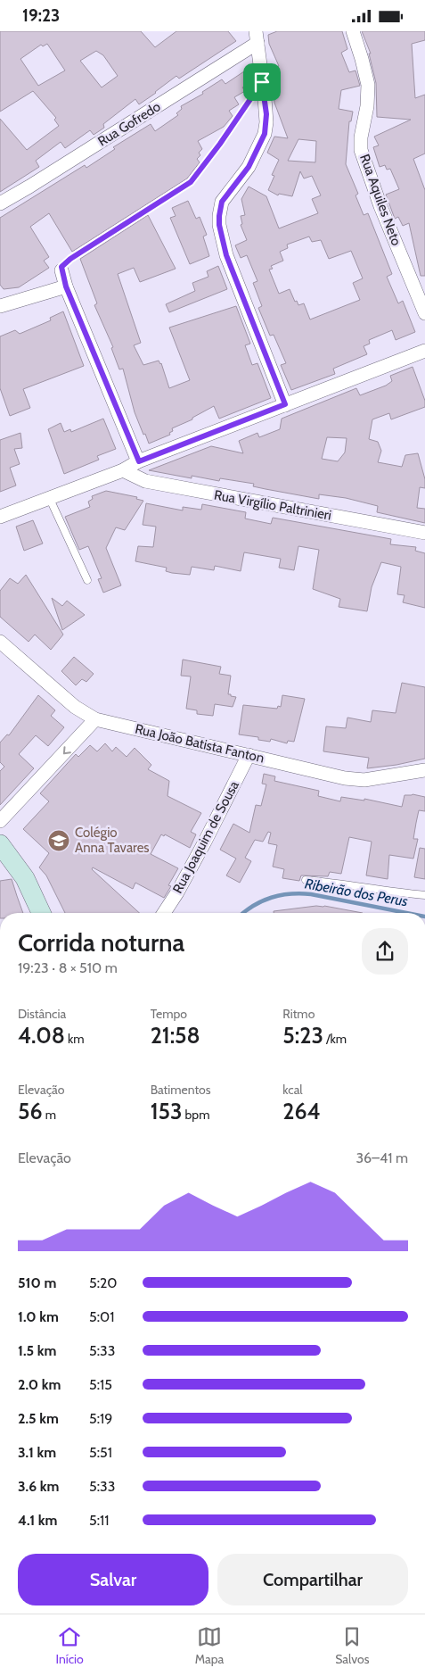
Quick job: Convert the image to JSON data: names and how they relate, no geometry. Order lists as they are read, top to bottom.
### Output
{
  "streets": {
    "street": [
      "Rua Gofredo",
      "Rua Aquiles Neto",
      "Rua Virgílio Paltrinieri",
      "Rua João Batista Fanton",
      "Rua Joaquim de Sousa"
    ]
  },
  "crossings": [
    ["Rua João Batista Fanton", "Rua Joaquim de Sousa"]
  ],
  "water": ["Ribeirão dos Perus"],
  "places": {
    "school or university": ["Colégio Anna Tavares"]
  },
  "page": {
    "status": "19:23",
    "heading": ["Corrida noturna", "19:23 · 8 × 510 m"],
    "stats": [
      ["Distância", "4.08 km"],
      ["Tempo", "21:58"],
      ["Ritmo", "5:23 /km"],
      ["Elevação", "56 m"],
      ["Batimentos", "153 bpm"],
      ["kcal", "264"]
    ],
    "chart": ["Elevação", "36–41 m"],
    "list": [
      {
        "name": "510 m",
        "note": "5:20"
      },
      {
        "name": "1.0 km",
        "note": "5:01"
      },
      {
        "name": "1.5 km",
        "note": "5:33"
      },
      {
        "name": "2.0 km",
        "note": "5:15"
      },
      {
        "name": "2.5 km",
        "note": "5:19"
      },
      {
        "name": "3.1 km",
        "note": "5:51"
      },
      {
        "name": "3.6 km",
        "note": "5:33"
      },
      {
        "name": "4.1 km",
        "note": "5:11"
      }
    ],
    "buttons": ["Salvar", "Compartilhar"],
    "tabs": ["Início", "Mapa", "Salvos"]
  }
}
